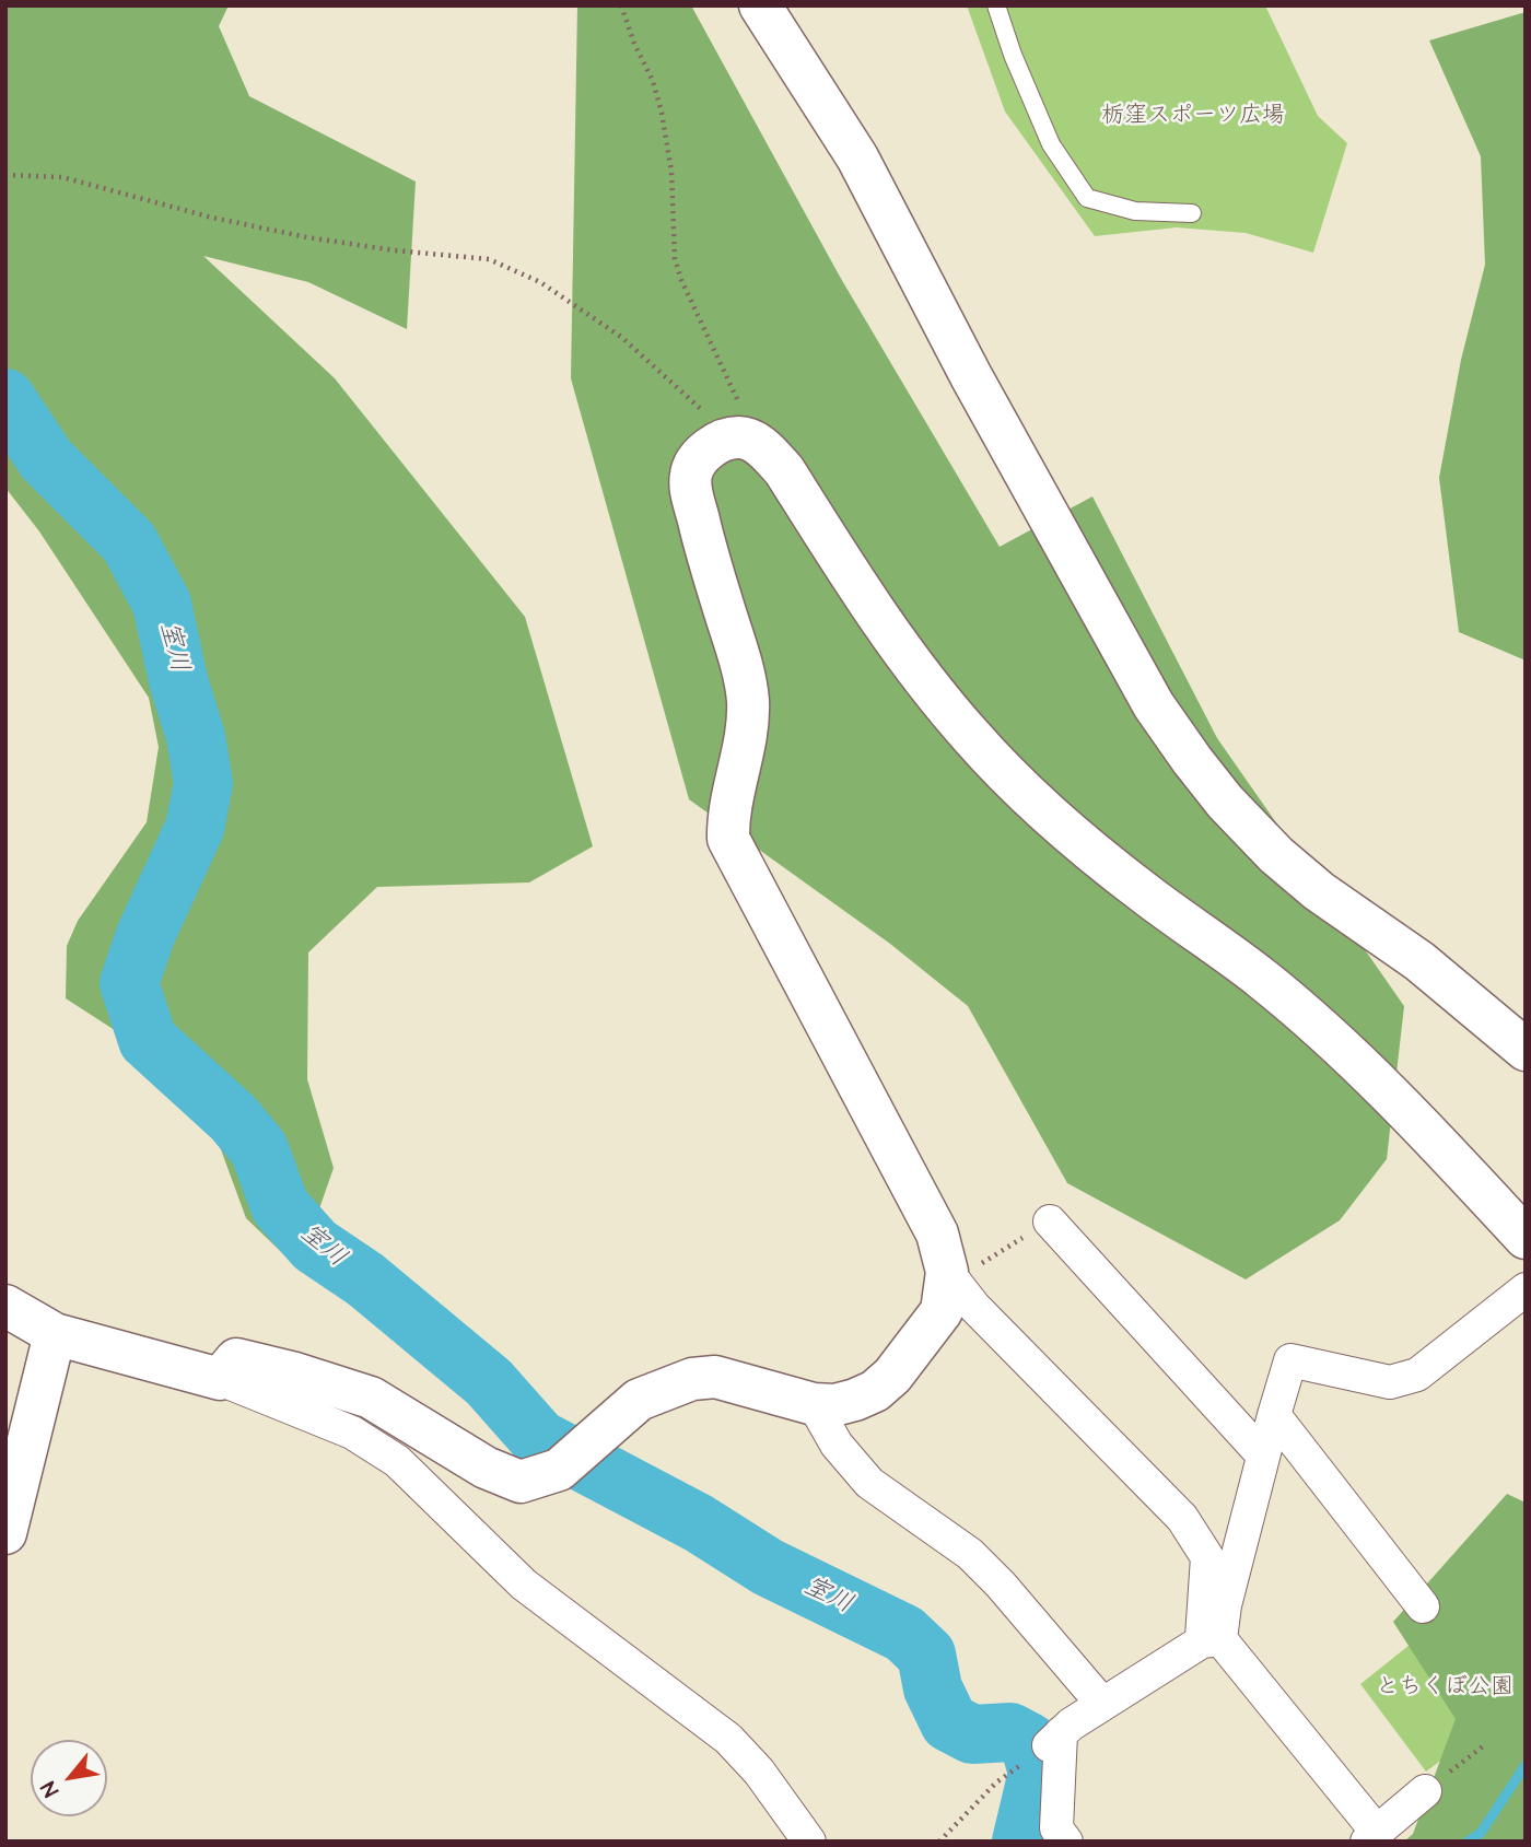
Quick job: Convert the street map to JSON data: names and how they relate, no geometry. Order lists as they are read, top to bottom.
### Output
{
  "water": ["室川"],
  "parks": ["栃窪スポーツ広場", "とちくぼ公園"],
  "north": "bottom left"
}
